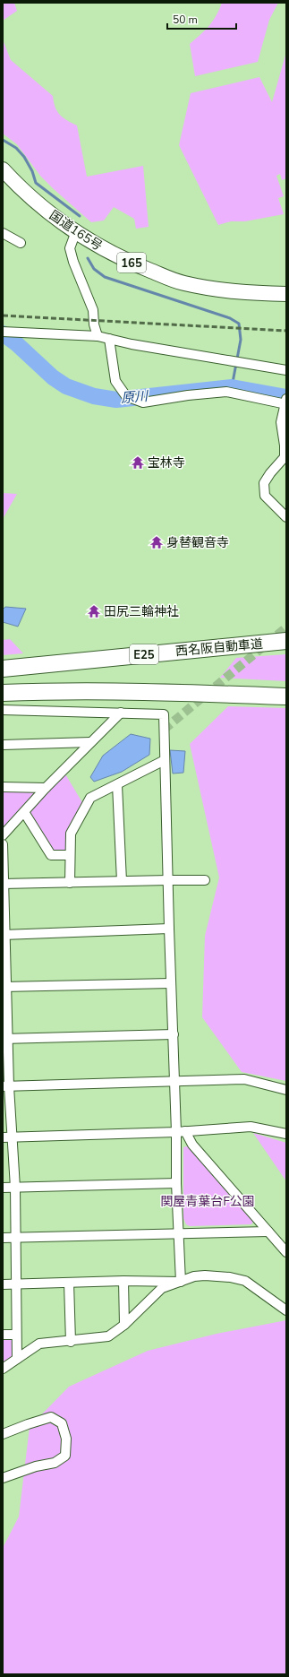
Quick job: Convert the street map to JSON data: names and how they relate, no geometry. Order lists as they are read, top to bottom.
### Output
{
  "streets": {
    "highway": [
      "国道165号",
      "165",
      "西名阪自動車道",
      "E25"
    ]
  },
  "water": ["原川"],
  "parks": ["関屋青葉台F公園"],
  "places": {
    "temple": ["宝林寺", "身替観音寺", "田尻三輪神社"]
  },
  "scale_bar": "50 m"
}
